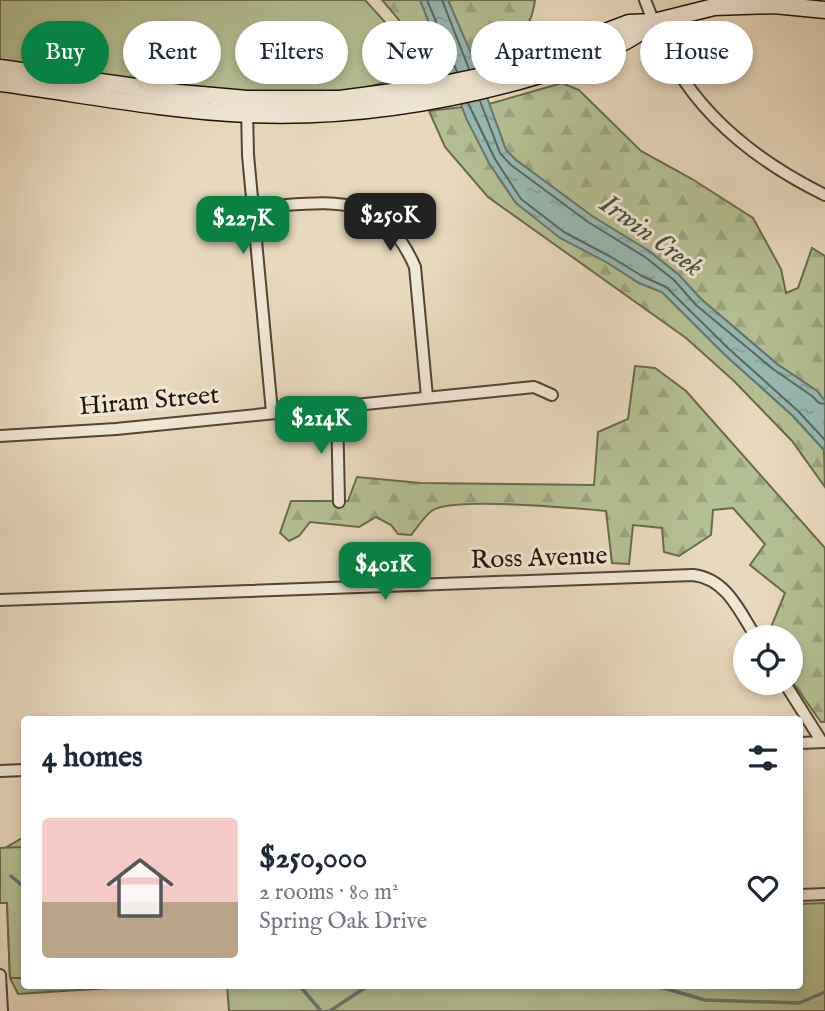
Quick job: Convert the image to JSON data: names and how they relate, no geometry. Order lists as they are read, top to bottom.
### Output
{
  "streets": {
    "street": ["Hiram Street", "Ross Avenue"]
  },
  "water": ["Irwin Creek"],
  "page": {
    "chip": [
      "Buy",
      "Rent",
      "Filters",
      "New",
      "Apartment",
      "House"
    ],
    "price": [
      "$250K",
      "$227K",
      "$214K",
      "$401K"
    ],
    "heading": "4 homes",
    "list": [
      {
        "name": "$250,000",
        "note": "2 rooms · 80 m² · Spring Oak Drive"
      }
    ]
  }
}
